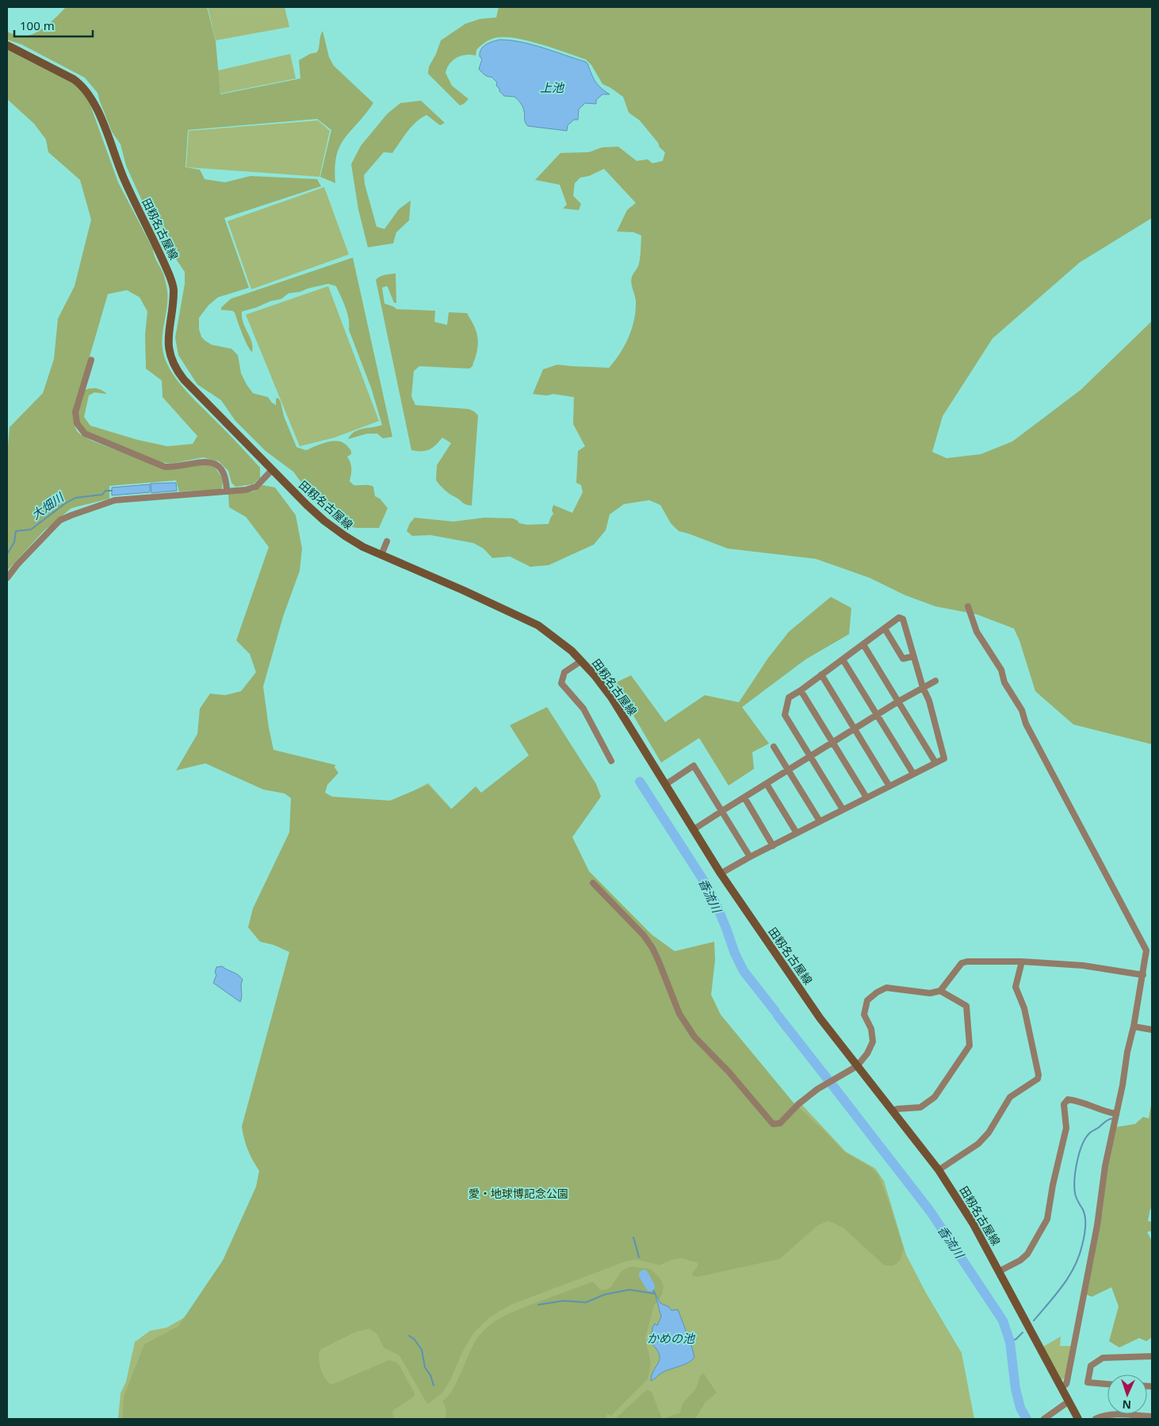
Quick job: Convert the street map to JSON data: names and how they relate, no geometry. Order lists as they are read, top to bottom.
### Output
{
  "streets": {
    "main road": ["田籾名古屋線"]
  },
  "water": [
    "上池",
    "大畑川",
    "香流川",
    "かめの池"
  ],
  "parks": ["愛・地球博記念公園"],
  "scale_bar": "100 m",
  "north": "bottom"
}
